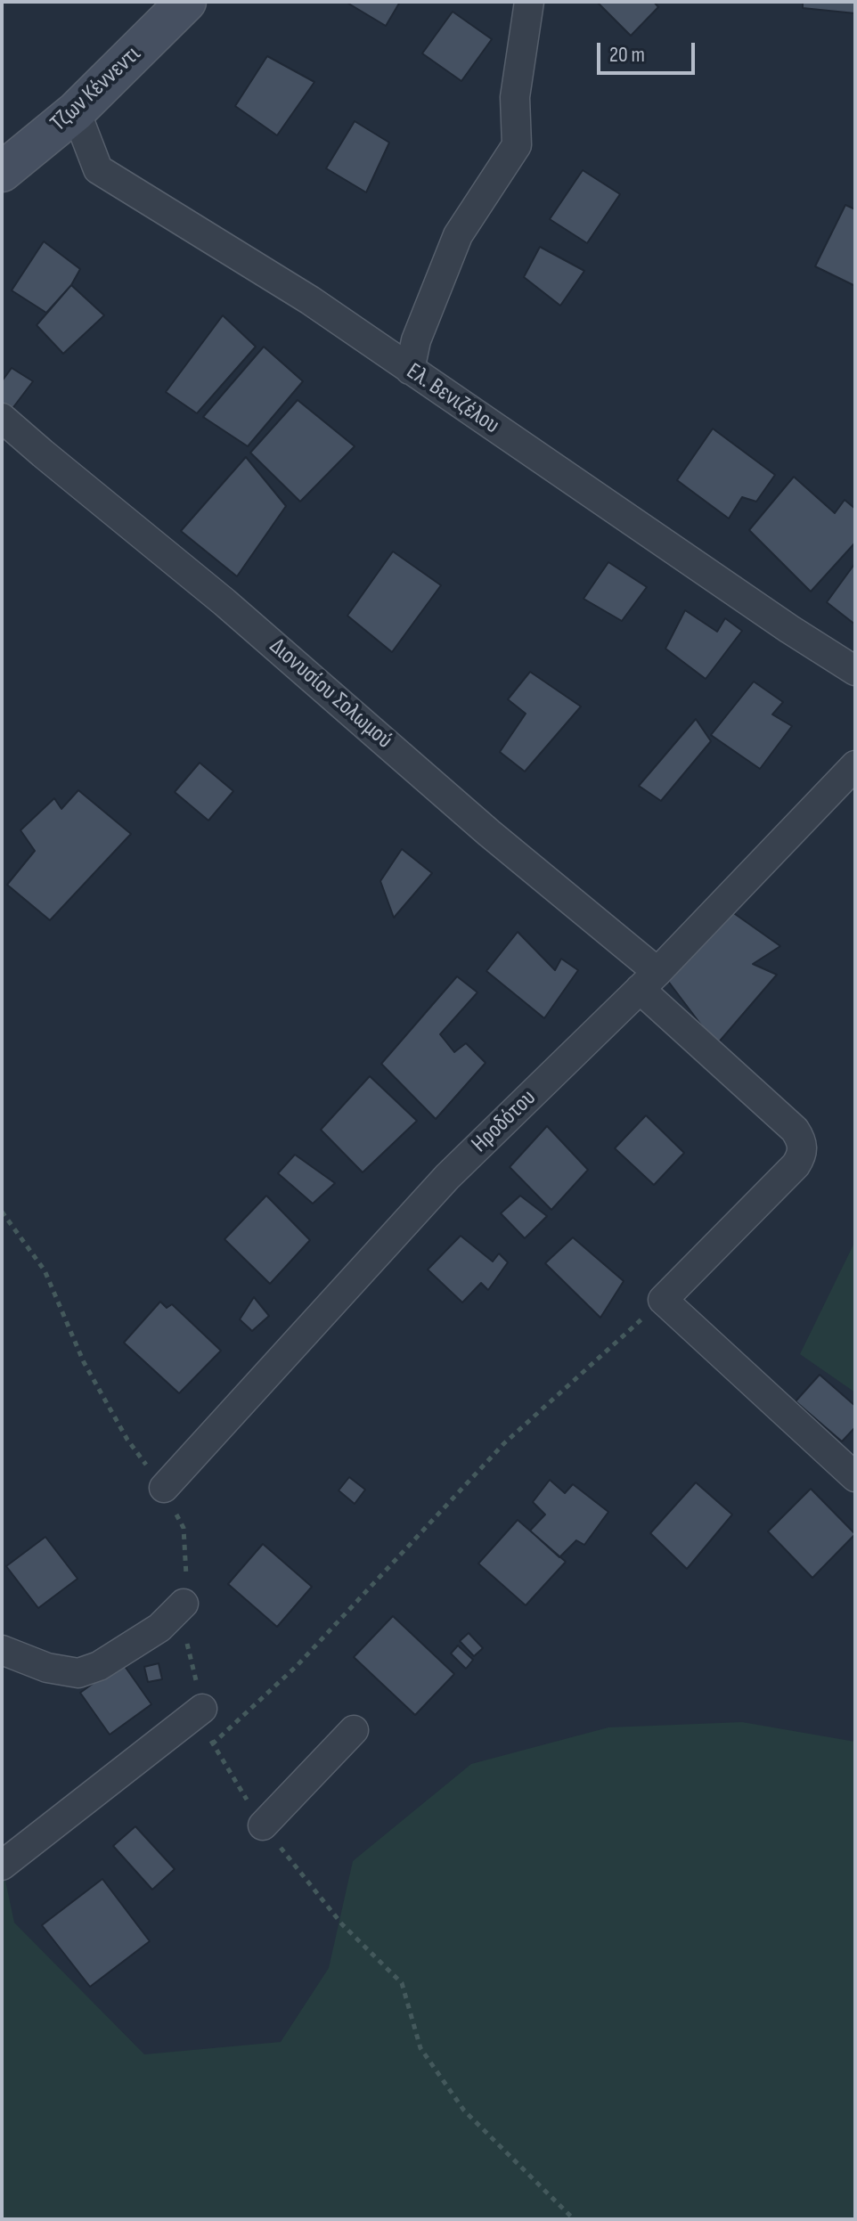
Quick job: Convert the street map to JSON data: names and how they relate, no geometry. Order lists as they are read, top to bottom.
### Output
{
  "streets": {
    "street": [
      "Τζων Κέννεντι",
      "Ελ. Βενιζέλου",
      "Διονυσίου Σολωμού",
      "Ηροδότου"
    ]
  },
  "crossings": [
    ["Τζων Κέννεντι", "Ελ. Βενιζέλου"],
    ["Διονυσίου Σολωμού", "Ηροδότου"]
  ],
  "scale_bar": "20 m"
}
